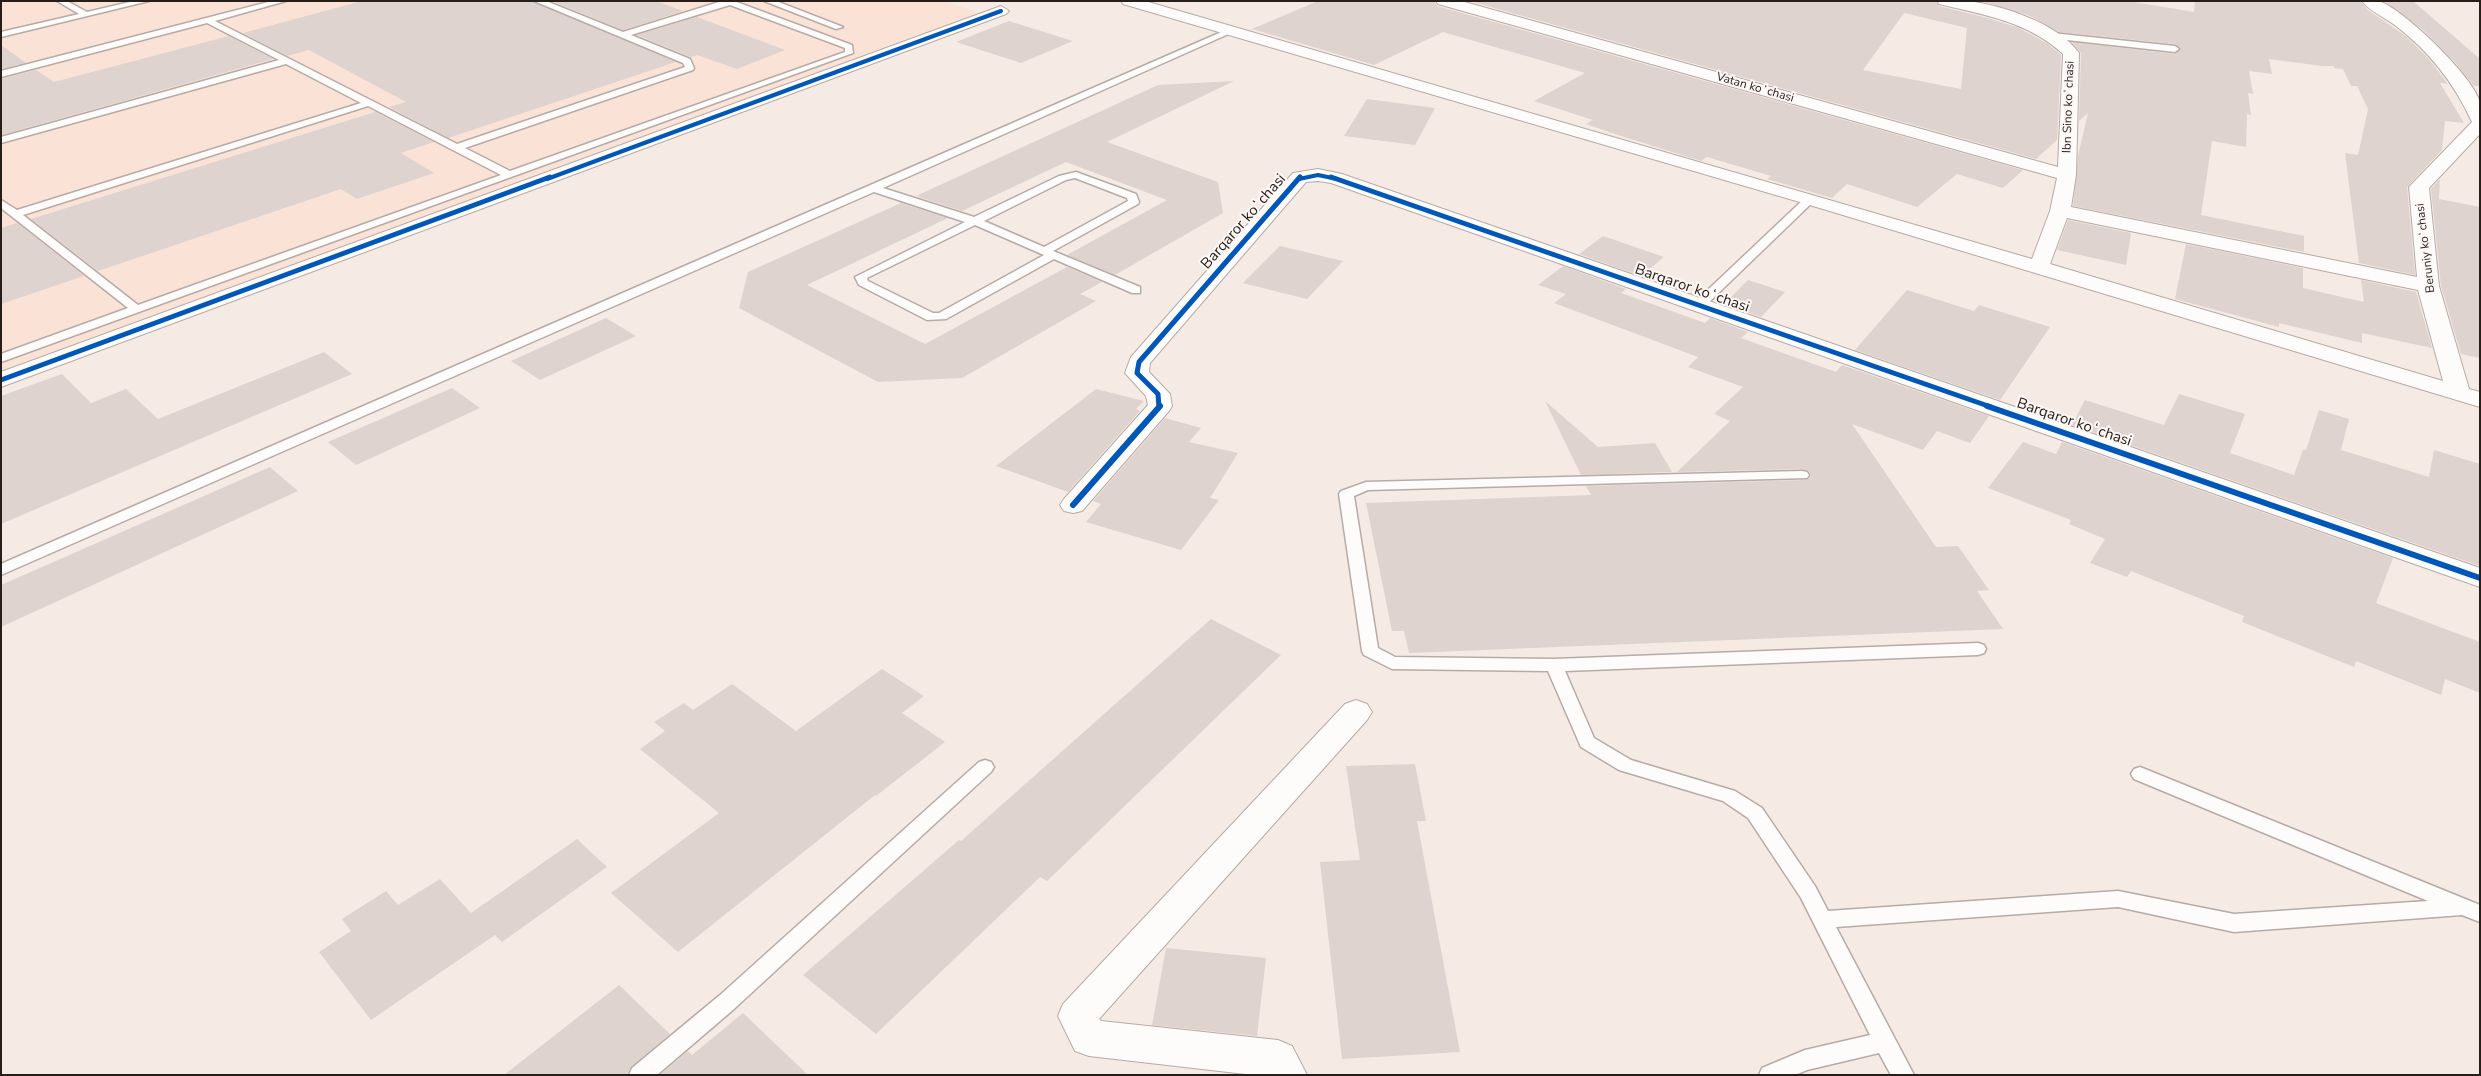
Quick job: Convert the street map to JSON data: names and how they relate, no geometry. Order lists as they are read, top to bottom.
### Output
{
  "streets": {
    "street": [
      "Vatan koʻchasi",
      "Ibn Sino koʻchasi",
      "Barqaror koʻchasi",
      "Beruniy koʻchasi"
    ]
  },
  "crossings": [
    ["Vatan koʻchasi", "Ibn Sino koʻchasi"]
  ]
}
